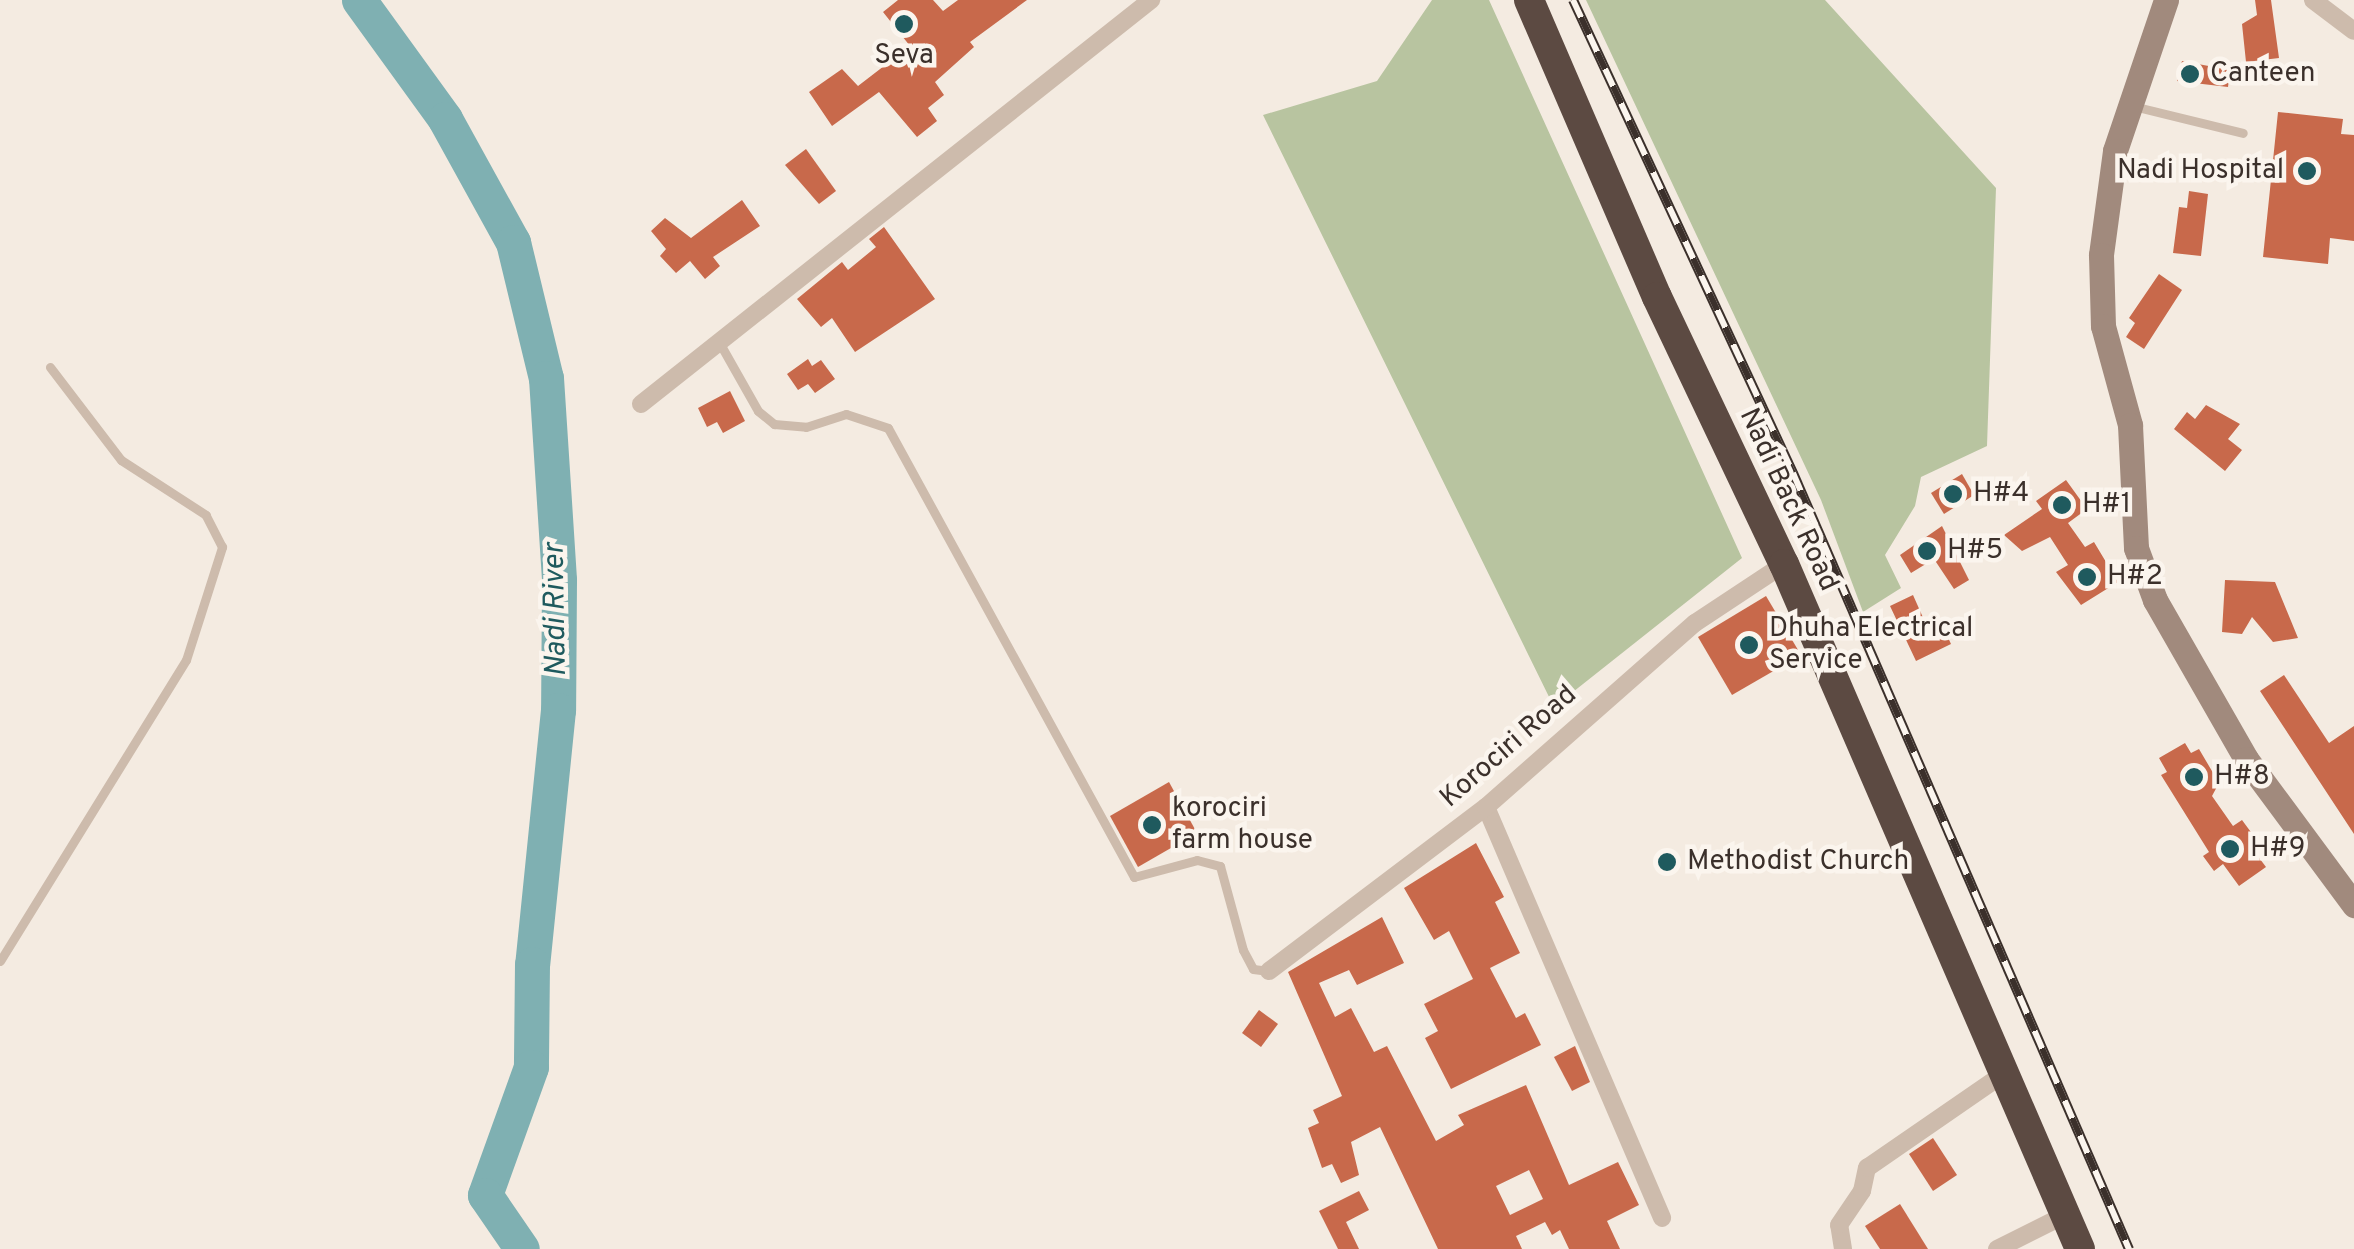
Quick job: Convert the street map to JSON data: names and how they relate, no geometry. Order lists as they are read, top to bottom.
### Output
{
  "streets": {
    "highway": ["Nadi Back Road"],
    "street": ["Korociri Road"]
  },
  "crossings": [
    ["Nadi Back Road", "Korociri Road"]
  ],
  "water": ["Nadi River"],
  "places": [
    "Seva",
    "Canteen",
    "Nadi Hospital",
    "H#4",
    "H#1",
    "H#5",
    "H#2",
    "Dhuha Electrical Service",
    "H#8",
    "korociri farm house",
    "H#9",
    "Methodist Church"
  ]
}
